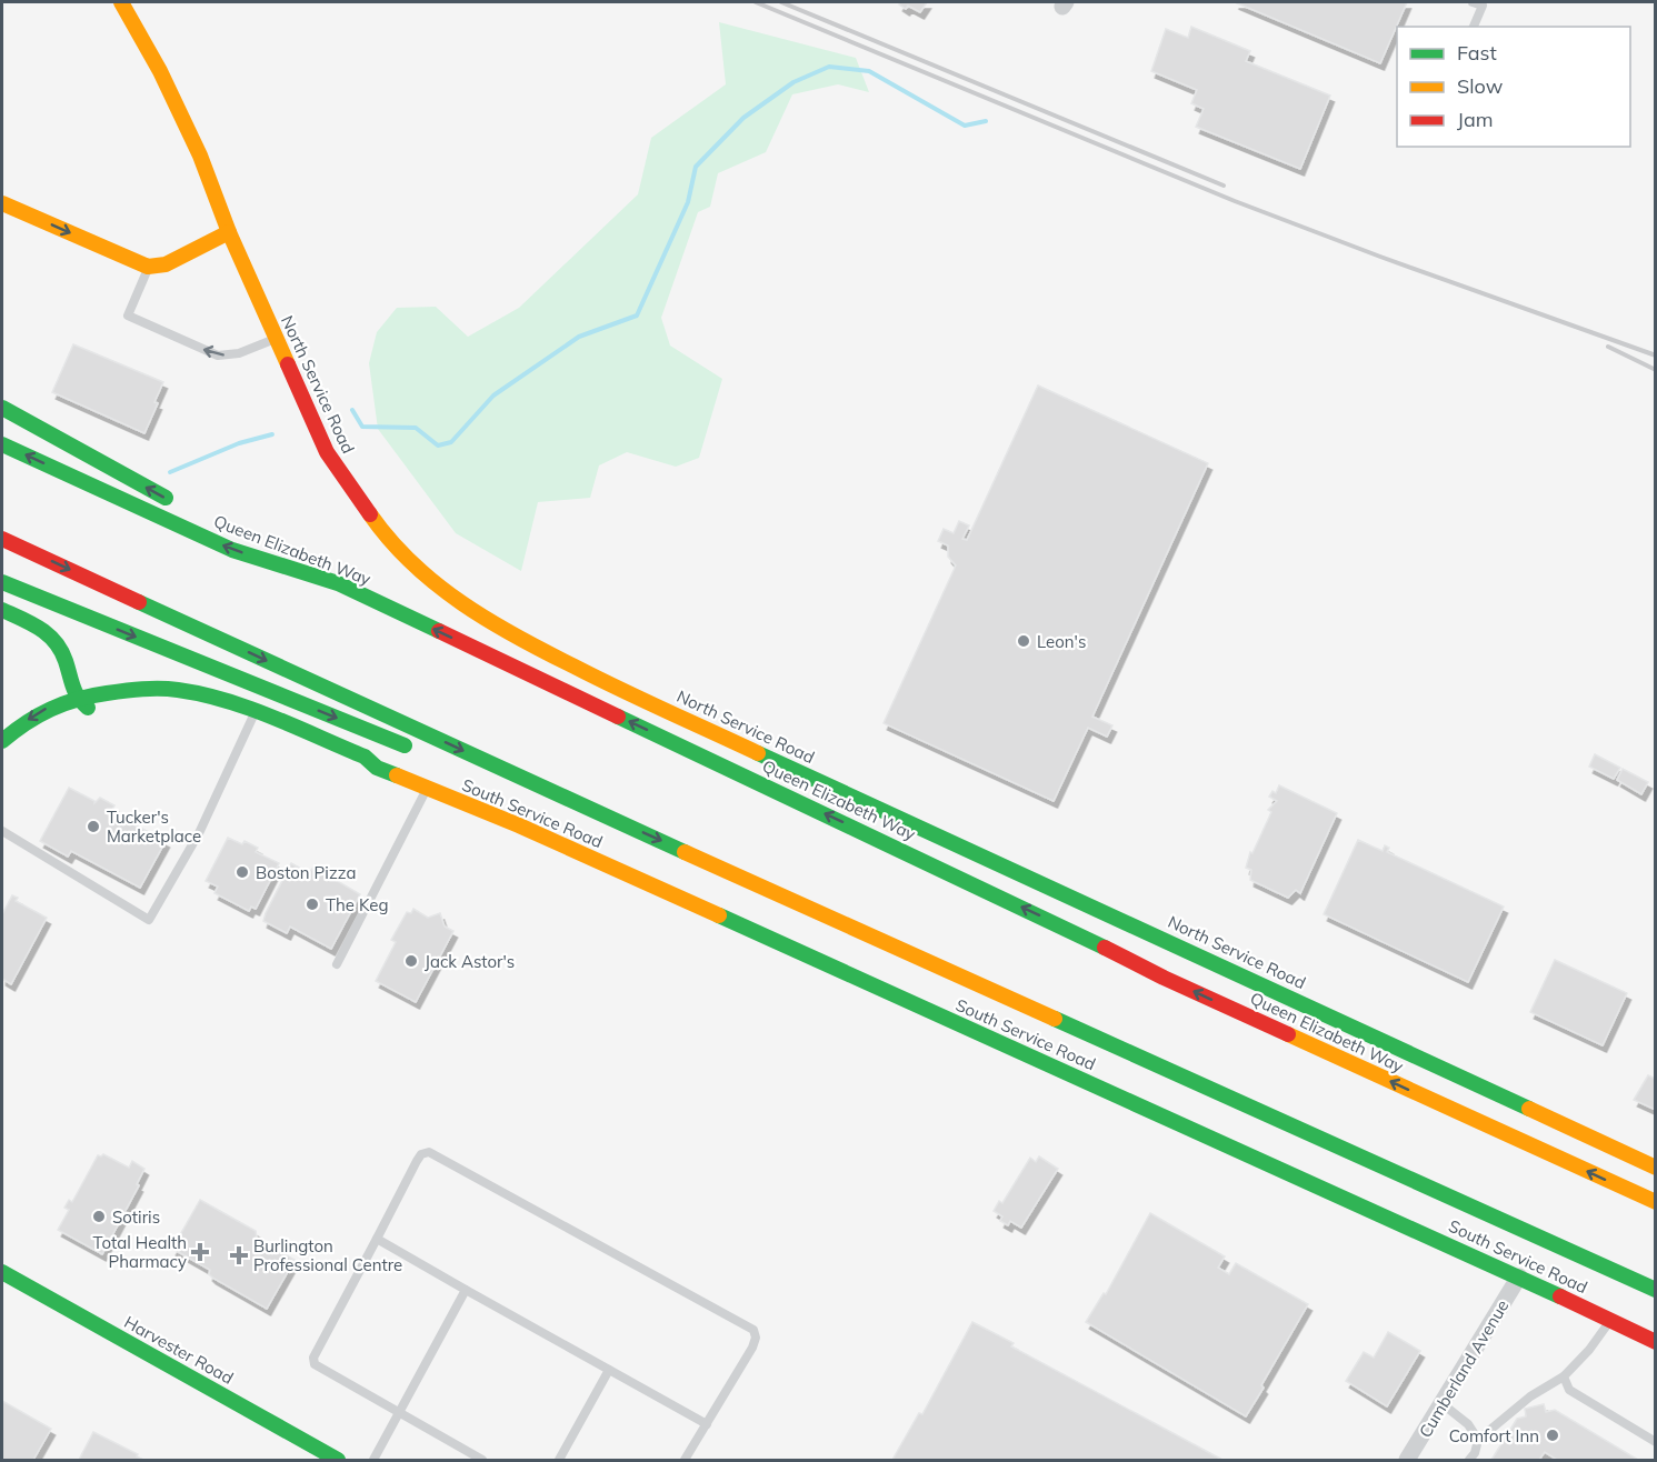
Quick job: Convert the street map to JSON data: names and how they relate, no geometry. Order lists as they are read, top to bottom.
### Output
{
  "streets": {
    "main road": [
      "North Service Road",
      "Queen Elizabeth Way",
      "South Service Road",
      "Harvester Road"
    ],
    "street": ["Cumberland Avenue"]
  },
  "crossings": [
    ["South Service Road", "Cumberland Avenue"]
  ],
  "places": {
    "other": [
      "Leon's",
      "Tucker's Marketplace",
      "Boston Pizza",
      "The Keg",
      "Jack Astor's",
      "Sotiris",
      "Comfort Inn"
    ],
    "health": ["Total Health Pharmacy", "Burlington Professional Centre"]
  },
  "legend": ["Fast", "Slow", "Jam"]
}
